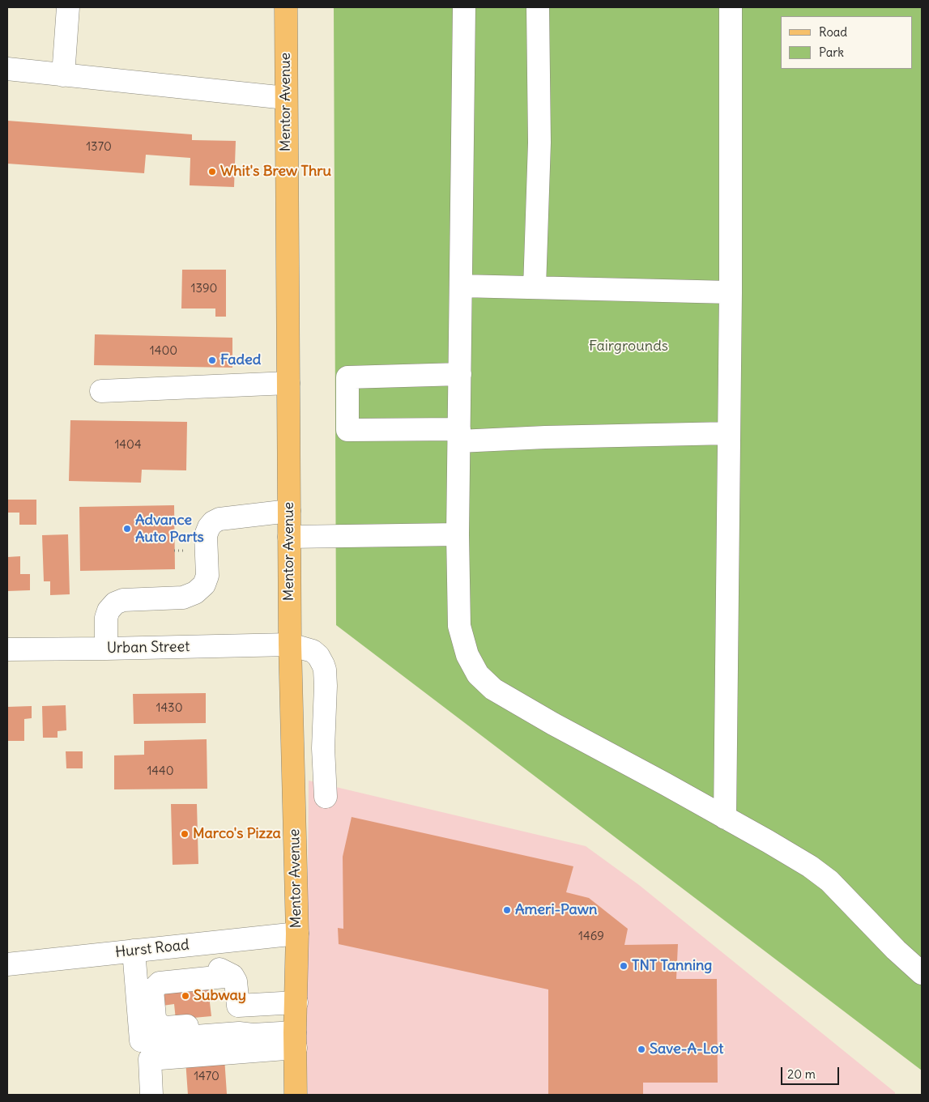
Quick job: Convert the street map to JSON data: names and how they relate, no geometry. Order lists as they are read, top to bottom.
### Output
{
  "streets": {
    "main road": ["Mentor Avenue"],
    "street": ["Urban Street", "Hurst Road"]
  },
  "crossings": [
    ["Mentor Avenue", "Urban Street"],
    ["Mentor Avenue", "Hurst Road"]
  ],
  "parks": ["Fairgrounds"],
  "places": [
    "Whit's Brew Thru",
    "Faded",
    "Advance Auto Parts",
    "Marco's Pizza",
    "Ameri-Pawn",
    "TNT Tanning",
    "Subway",
    "Save-A-Lot"
  ],
  "house_numbers": [
    "1370",
    "1390",
    "1400",
    "1404",
    "1430",
    "1440",
    "1469",
    "1470"
  ],
  "legend": ["Road", "Park"],
  "scale_bar": "20 m"
}
